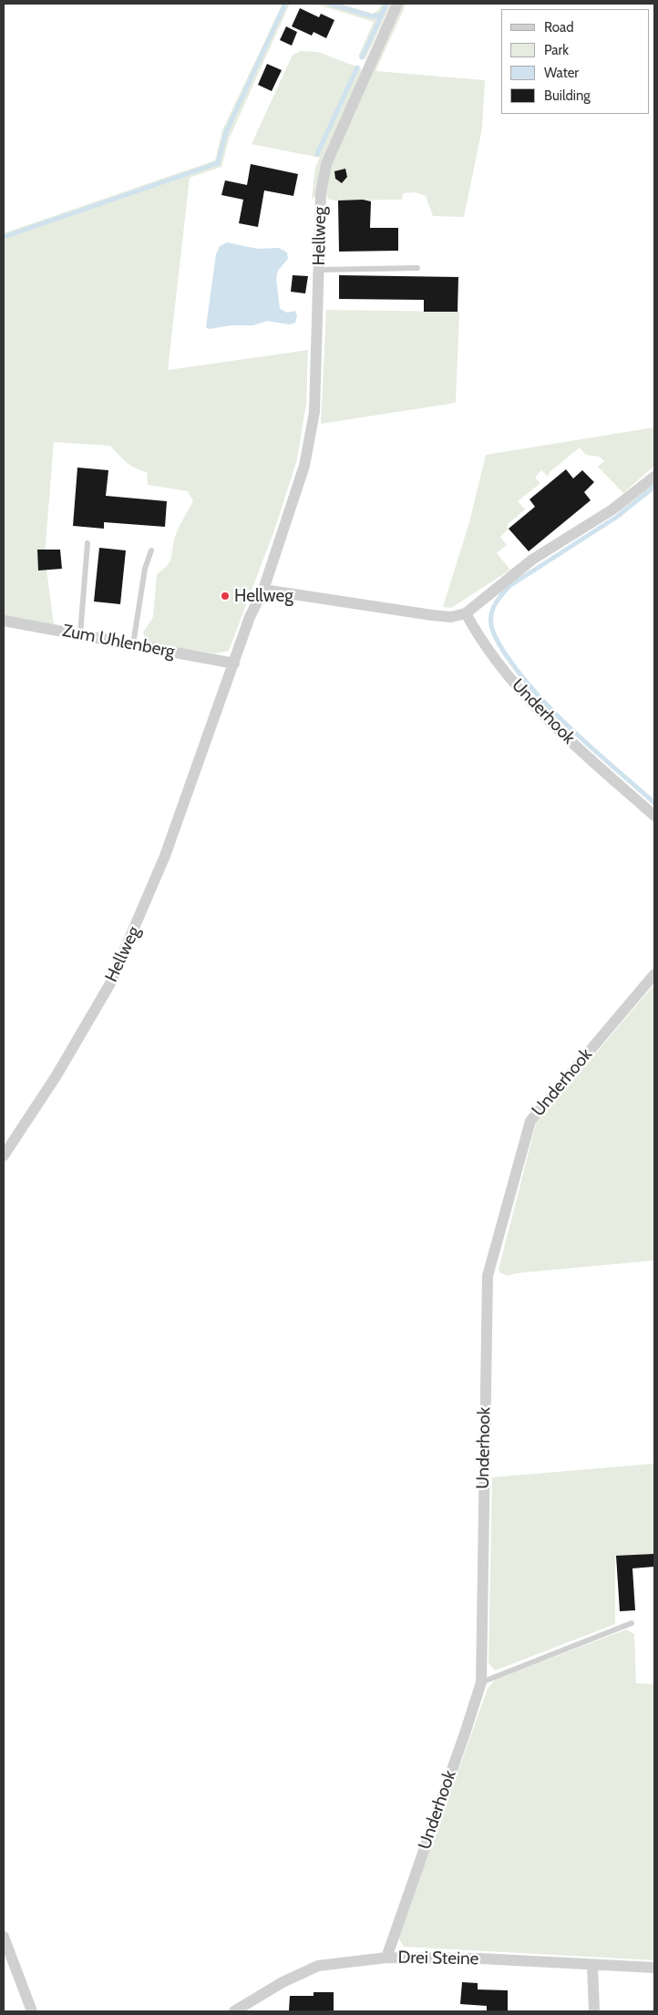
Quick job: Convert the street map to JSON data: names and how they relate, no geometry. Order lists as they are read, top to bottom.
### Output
{
  "streets": {
    "street": [
      "Hellweg",
      "Zum Uhlenberg",
      "Underhook",
      "Drei Steine"
    ]
  },
  "crossings": [
    ["Hellweg", "Zum Uhlenberg"],
    ["Underhook", "Drei Steine"]
  ],
  "places": ["Hellweg"],
  "legend": [
    "Road",
    "Park",
    "Water",
    "Building"
  ]
}
